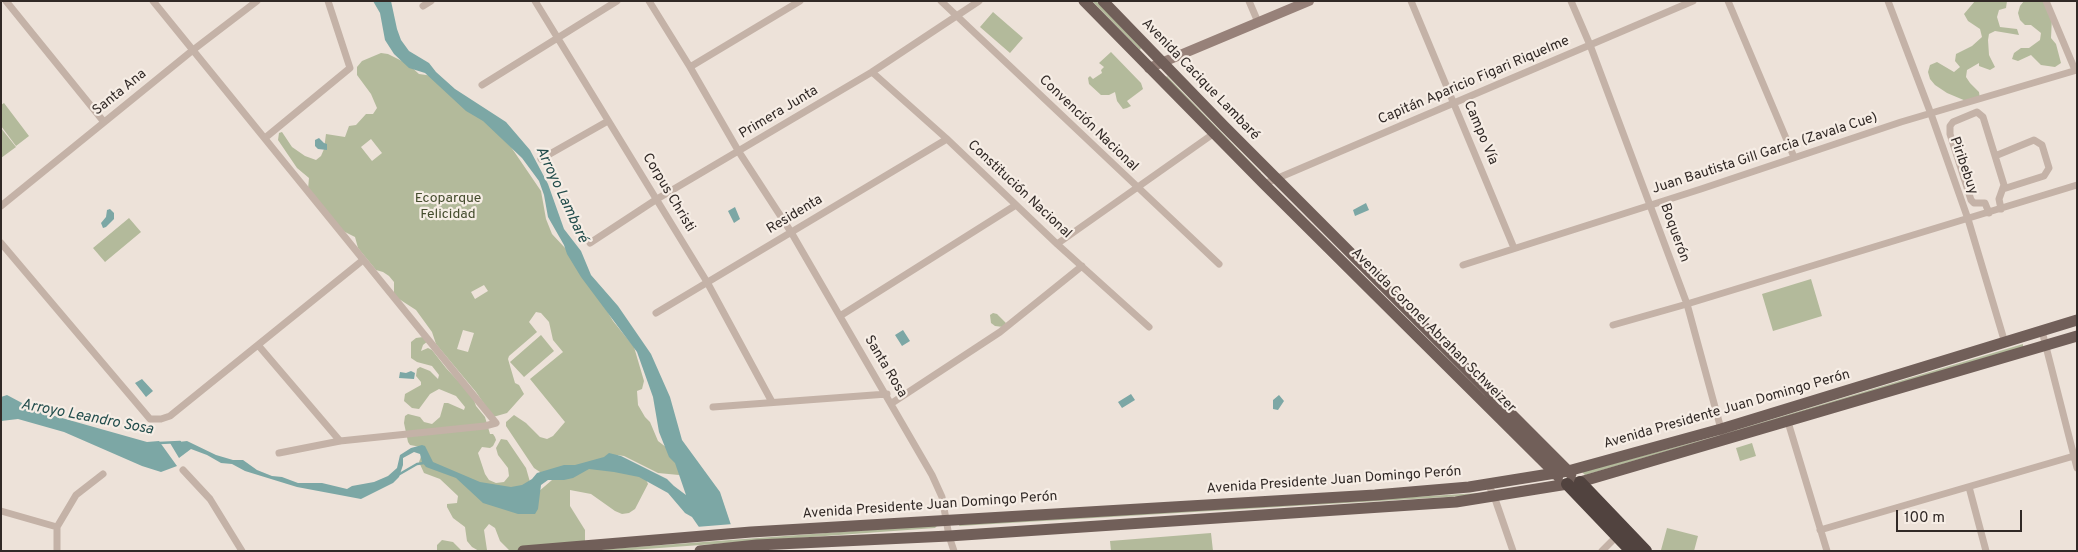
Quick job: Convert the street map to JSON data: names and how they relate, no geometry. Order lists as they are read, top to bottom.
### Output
{
  "streets": {
    "highway": ["Avenida Coronel Abrahan Schweizer"],
    "main road": ["Avenida Cacique Lambaré", "Avenida Presidente Juan Domingo Perón"],
    "street": [
      "Capitán Aparicio Figari Riquelme",
      "Santa Ana",
      "Primera Junta",
      "Convención Nacional",
      "Campo Vía",
      "Juan Bautista Gill Garcia (Zavala Cue)",
      "Piribebuy",
      "Constitución Nacional",
      "Corpus Christi",
      "Residenta",
      "Boquerón",
      "Santa Rosa"
    ]
  },
  "crossings": [
    ["Avenida Cacique Lambaré", "Capitán Aparicio Figari Riquelme"],
    ["Avenida Cacique Lambaré", "Avenida Coronel Abrahan Schweizer"],
    ["Capitán Aparicio Figari Riquelme", "Campo Vía"],
    ["Capitán Aparicio Figari Riquelme", "Boquerón"],
    ["Capitán Aparicio Figari Riquelme", "Avenida Coronel Abrahan Schweizer"],
    ["Primera Junta", "Convención Nacional"],
    ["Primera Junta", "Constitución Nacional"],
    ["Primera Junta", "Corpus Christi"],
    ["Primera Junta", "Santa Rosa"],
    ["Campo Vía", "Juan Bautista Gill Garcia (Zavala Cue)"],
    ["Juan Bautista Gill Garcia (Zavala Cue)", "Piribebuy"],
    ["Juan Bautista Gill Garcia (Zavala Cue)", "Boquerón"],
    ["Piribebuy", "Avenida Presidente Juan Domingo Perón"],
    ["Constitución Nacional", "Residenta"],
    ["Corpus Christi", "Residenta"],
    ["Residenta", "Santa Rosa"],
    ["Boquerón", "Avenida Presidente Juan Domingo Perón"],
    ["Avenida Coronel Abrahan Schweizer", "Avenida Presidente Juan Domingo Perón"],
    ["Santa Rosa", "Avenida Presidente Juan Domingo Perón"]
  ],
  "water": ["Arroyo Lambaré", "Arroyo Leandro Sosa"],
  "parks": ["Ecoparque Felicidad"],
  "scale_bar": "100 m"
}
